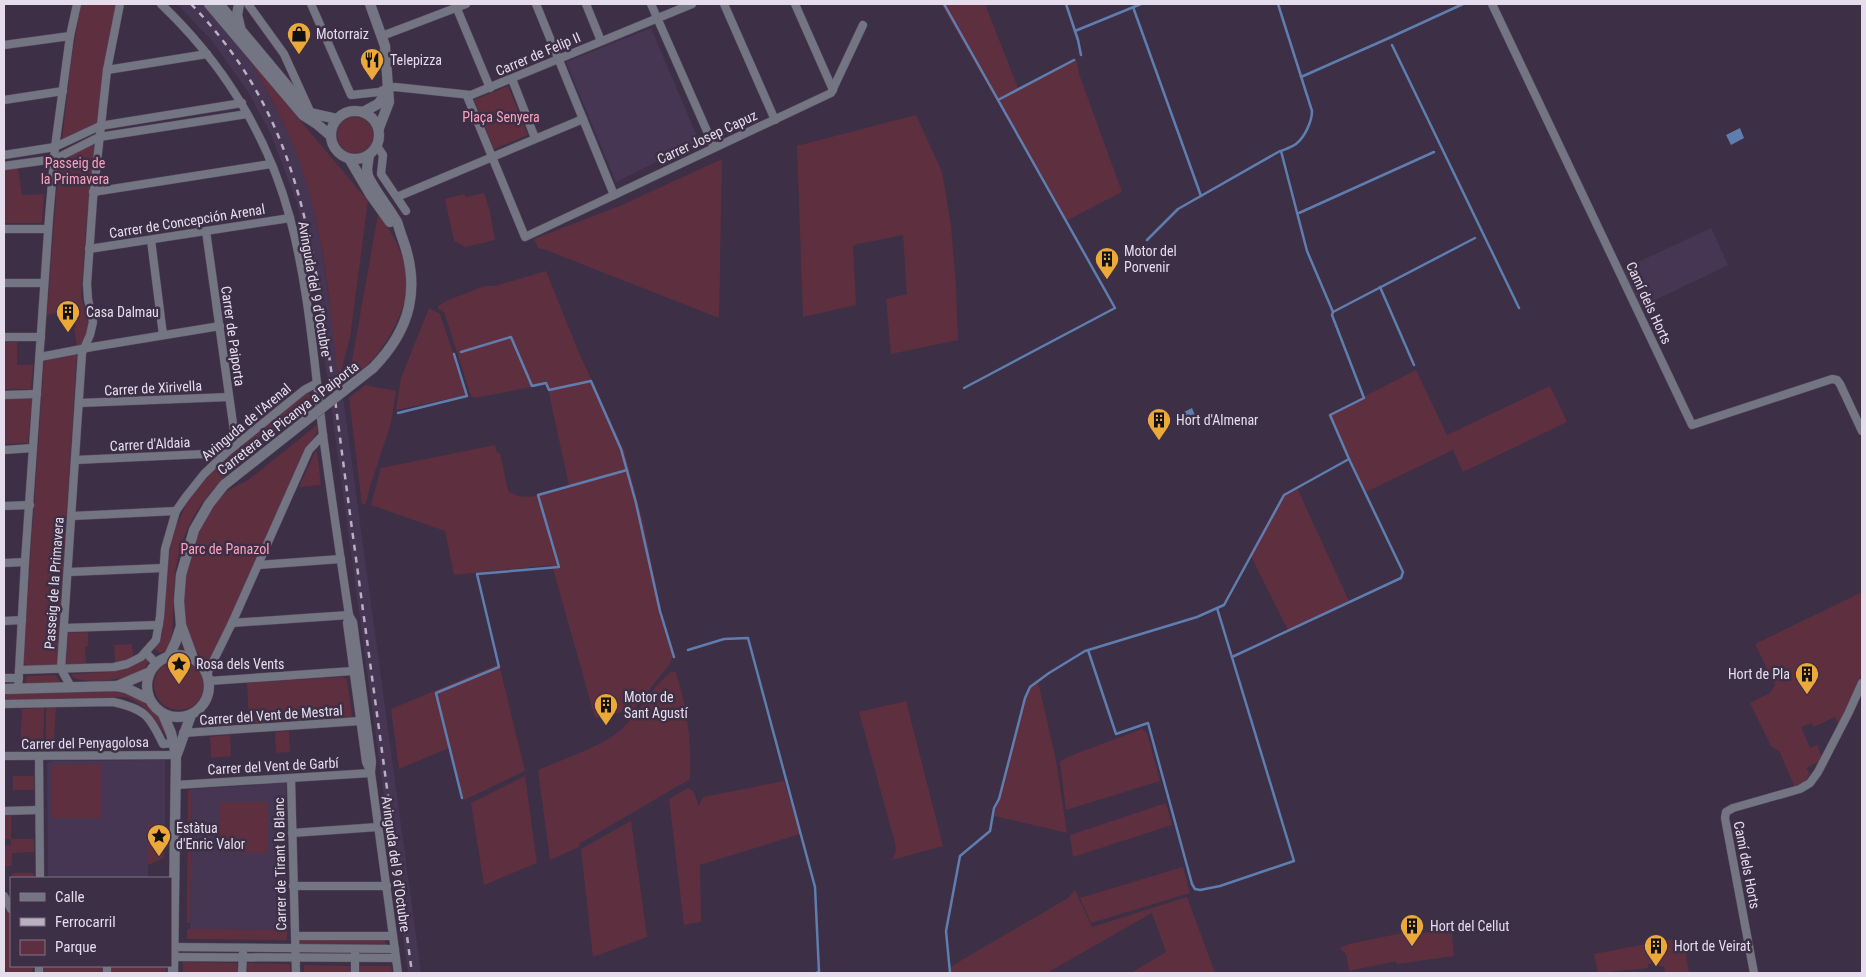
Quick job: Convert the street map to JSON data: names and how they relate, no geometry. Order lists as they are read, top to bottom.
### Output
{
  "streets": {
    "street": [
      "Carrer de Felip II",
      "Carrer Josep Capuz",
      "Carrer de Concepción Arenal",
      "Avinguda del 9 d'Octubre",
      "Camí dels Horts",
      "Carrer de Paiporta",
      "Carrer de Xirivella",
      "Carretera de Picanya a Paiporta",
      "Avinguda de l'Arenal",
      "Carrer d'Aldaia",
      "Passeig de la Primavera",
      "Carrer del Vent de Mestral",
      "Carrer del Penyagolosa",
      "Carrer del Vent de Garbí",
      "Carrer de Tirant lo Blanc"
    ]
  },
  "crossings": [
    ["Carrer de Concepción Arenal", "Avinguda del 9 d'Octubre"],
    ["Carrer de Concepción Arenal", "Carrer de Paiporta"],
    ["Carrer de Concepción Arenal", "Passeig de la Primavera"],
    ["Avinguda del 9 d'Octubre", "Avinguda de l'Arenal"],
    ["Avinguda del 9 d'Octubre", "Carrer del Vent de Mestral"],
    ["Avinguda del 9 d'Octubre", "Carrer del Vent de Garbí"],
    ["Carrer de Paiporta", "Carrer de Xirivella"],
    ["Carrer de Paiporta", "Avinguda de l'Arenal"],
    ["Carrer de Xirivella", "Passeig de la Primavera"],
    ["Avinguda de l'Arenal", "Carrer d'Aldaia"],
    ["Carrer d'Aldaia", "Passeig de la Primavera"],
    ["Carrer del Vent de Garbí", "Carrer de Tirant lo Blanc"]
  ],
  "parks": ["Plaça Senyera", "Passeig de la Primavera", "Parc de Panazol"],
  "places": {
    "shop": ["Motorraiz"],
    "restaurant": ["Telepizza"],
    "building": [
      "Motor del Porvenir",
      "Casa Dalmau",
      "Hort d'Almenar",
      "Hort de Pla",
      "Motor de Sant Agustí",
      "Hort del Cellut",
      "Hort de Veirat"
    ],
    "place": ["Rosa dels Vents", "Estàtua d'Enric Valor"]
  },
  "legend": ["Calle", "Ferrocarril", "Parque"]
}
